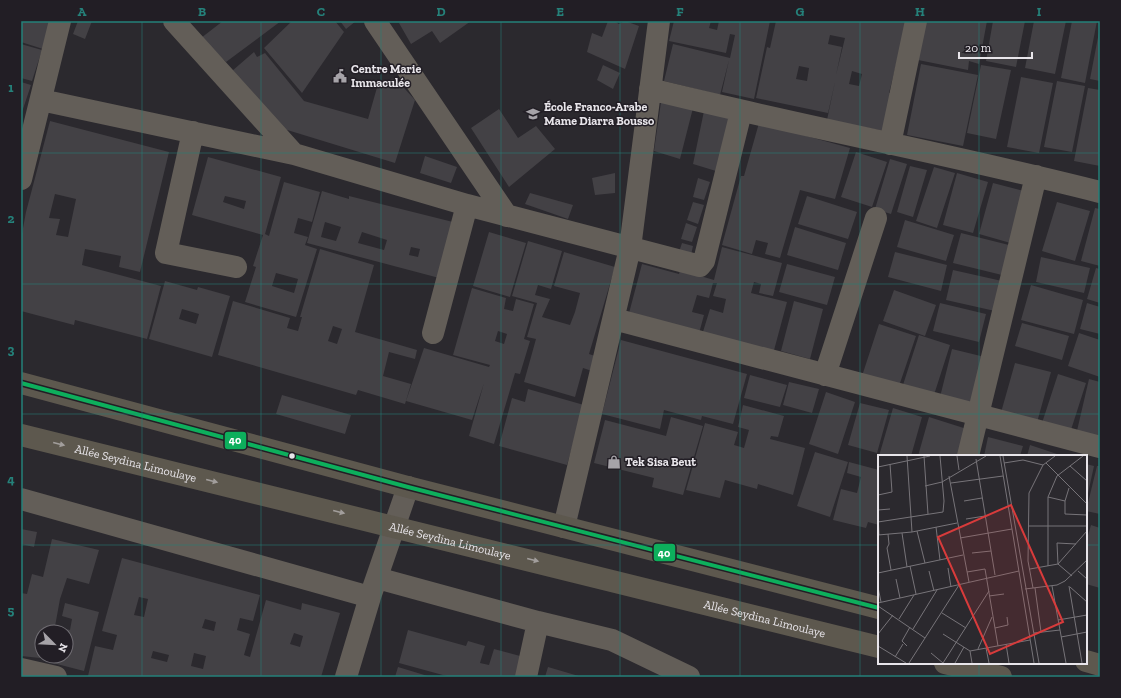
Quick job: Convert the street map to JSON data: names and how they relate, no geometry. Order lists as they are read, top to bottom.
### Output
{
  "streets": {
    "main road": ["Allée Seydina Limoulaye"]
  },
  "places": {
    "public building": ["Centre Marie Immaculée"],
    "school or university": ["École Franco-Arabe Mame Diarra Bousso"],
    "shop": ["Tek Sisa Beut"]
  },
  "lines": ["transit line 40"],
  "scale_bar": "20 m",
  "north": "bottom right",
  "grid": {
    "columns": [
      "A",
      "B",
      "C",
      "D",
      "E",
      "F",
      "G",
      "H",
      "I"
    ],
    "rows": [
      "1",
      "2",
      "3",
      "4",
      "5"
    ]
  }
}
